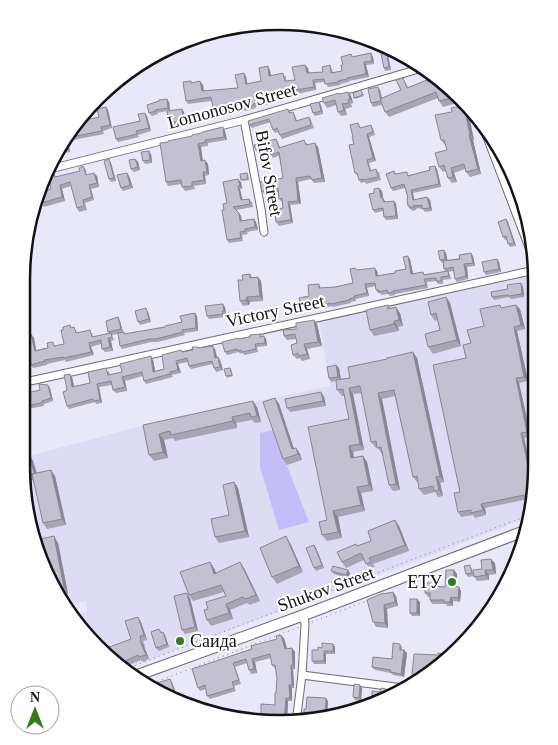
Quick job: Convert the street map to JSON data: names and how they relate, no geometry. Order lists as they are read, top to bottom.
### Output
{
  "streets": {
    "main road": ["Shukov Street"],
    "street": ["Lomonosov Street", "Bifov Street", "Victory Street"]
  },
  "crossings": [
    ["Lomonosov Street", "Bifov Street"]
  ],
  "places": ["ЕТУ", "Саида"],
  "north": "top"
}
